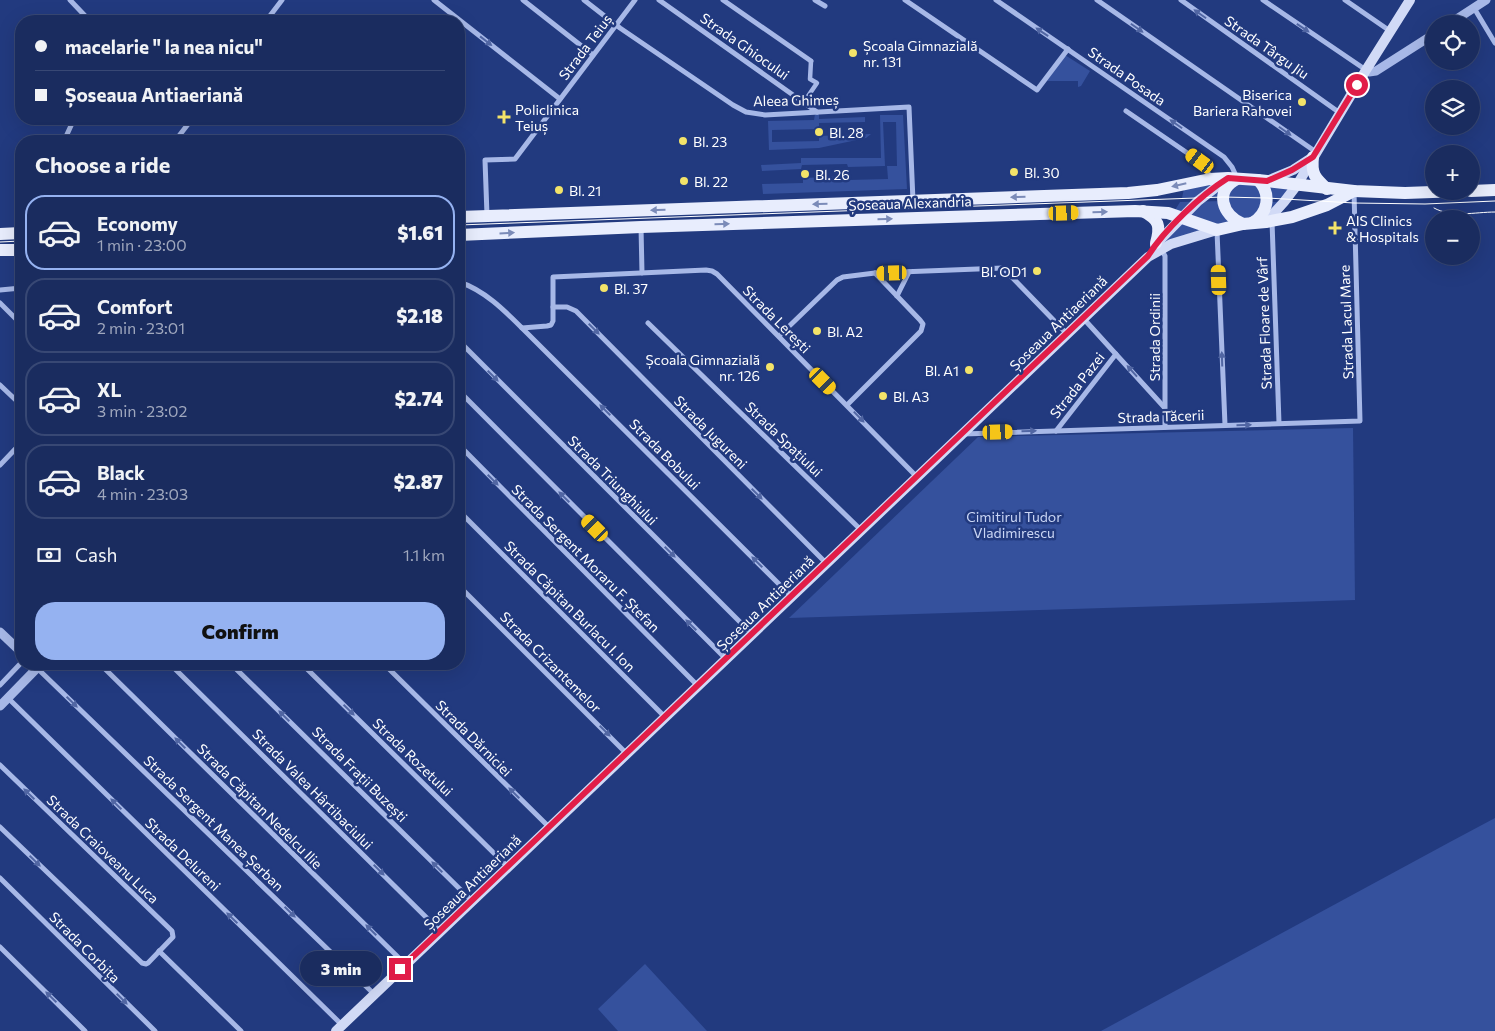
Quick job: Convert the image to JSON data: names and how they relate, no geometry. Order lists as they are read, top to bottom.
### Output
{
  "streets": {
    "main road": ["Șoseaua Alexandria", "Șoseaua Antiaeriană"],
    "street": [
      "Strada Ghiocului",
      "Strada Teiuș",
      "Strada Târgu Jiu",
      "Strada Posada",
      "Aleea Ghimeș",
      "Strada Lerești",
      "Strada Lacul Mare",
      "Strada Floare de Vârf",
      "Strada Ordinii",
      "Strada Pazei",
      "Strada Tăcerii",
      "Strada Jugureni",
      "Strada Spațiului",
      "Strada Bobului",
      "Strada Triunghiului",
      "Strada Sergent Moraru F. Ștefan",
      "Strada Căpitan Burlacu I. Ion",
      "Strada Crizantemelor",
      "Strada Dărniciei",
      "Strada Rozetului",
      "Strada Frații Buzești",
      "Strada Valea Hârtibaciului",
      "Strada Căpitan Nedelcu Ilie",
      "Strada Sergent Manea Șerban",
      "Strada Craioveanu Luca",
      "Strada Delureni",
      "Strada Corbița"
    ]
  },
  "crossings": [
    ["Strada Ghiocului", "Aleea Ghimeș"],
    ["Strada Teiuș", "Aleea Ghimeș"],
    ["Strada Teiuș", "Șoseaua Alexandria"],
    ["Strada Posada", "Șoseaua Alexandria"],
    ["Strada Posada", "Șoseaua Antiaeriană"],
    ["Aleea Ghimeș", "Șoseaua Alexandria"],
    ["Șoseaua Alexandria", "Strada Lacul Mare"],
    ["Șoseaua Alexandria", "Șoseaua Antiaeriană"],
    ["Șoseaua Alexandria", "Strada Floare de Vârf"],
    ["Strada Lerești", "Șoseaua Antiaeriană"],
    ["Strada Lerești", "Strada Jugureni"],
    ["Strada Lacul Mare", "Strada Tăcerii"],
    ["Șoseaua Antiaeriană", "Strada Ordinii"],
    ["Șoseaua Antiaeriană", "Strada Tăcerii"],
    ["Șoseaua Antiaeriană", "Strada Jugureni"],
    ["Șoseaua Antiaeriană", "Strada Spațiului"],
    ["Șoseaua Antiaeriană", "Strada Bobului"],
    ["Șoseaua Antiaeriană", "Strada Triunghiului"],
    ["Șoseaua Antiaeriană", "Strada Sergent Moraru F. Ștefan"],
    ["Șoseaua Antiaeriană", "Strada Căpitan Burlacu I. Ion"],
    ["Șoseaua Antiaeriană", "Strada Crizantemelor"],
    ["Șoseaua Antiaeriană", "Strada Dărniciei"],
    ["Șoseaua Antiaeriană", "Strada Rozetului"],
    ["Șoseaua Antiaeriană", "Strada Frații Buzești"],
    ["Șoseaua Antiaeriană", "Strada Valea Hârtibaciului"],
    ["Șoseaua Antiaeriană", "Strada Căpitan Nedelcu Ilie"],
    ["Șoseaua Antiaeriană", "Strada Sergent Manea Șerban"],
    ["Șoseaua Antiaeriană", "Strada Delureni"],
    ["Strada Floare de Vârf", "Strada Tăcerii"],
    ["Strada Ordinii", "Strada Tăcerii"],
    ["Strada Pazei", "Strada Tăcerii"]
  ],
  "one_way": [
    "Strada Târgu Jiu",
    "Strada Tăcerii",
    "Strada Jugureni",
    "Strada Bobului",
    "Strada Crizantemelor",
    "Strada Dărniciei",
    "Strada Rozetului",
    "Strada Frații Buzești",
    "Strada Valea Hârtibaciului",
    "Strada Căpitan Nedelcu Ilie",
    "Strada Sergent Manea Șerban",
    "Strada Delureni"
  ],
  "parks": ["Cimitirul Tudor Vladimirescu"],
  "places": {
    "other": [
      "Școala Gimnazială nr. 131",
      "Biserica Bariera Rahovei",
      "Bl. 28",
      "Bl. 23",
      "Bl. 30",
      "Bl. 26",
      "Bl. 22",
      "Bl. 21",
      "Bl. OD1",
      "Bl. 37",
      "Bl. A2",
      "Școala Gimnazială nr. 126",
      "Bl. A1",
      "Bl. A3"
    ],
    "health": ["Policlinica Teiuș", "AIS Clinics & Hospitals"]
  },
  "page": {
    "map_buttons": ["+", "−"],
    "banner": ["macelarie \" la nea nicu\"", "Șoseaua Antiaeriană"],
    "heading": "Choose a ride",
    "list": [
      {
        "name": "Economy",
        "note": "1 min · 23:00",
        "value": "$1.61"
      },
      {
        "name": "Comfort",
        "note": "2 min · 23:01",
        "value": "$2.18"
      },
      {
        "name": "XL",
        "note": "3 min · 23:02",
        "value": "$2.74"
      },
      {
        "name": "Black",
        "note": "4 min · 23:03",
        "value": "$2.87"
      }
    ],
    "pay": ["Cash", "1.1 km"],
    "buttons": "Confirm",
    "bubble": "3 min"
  }
}
